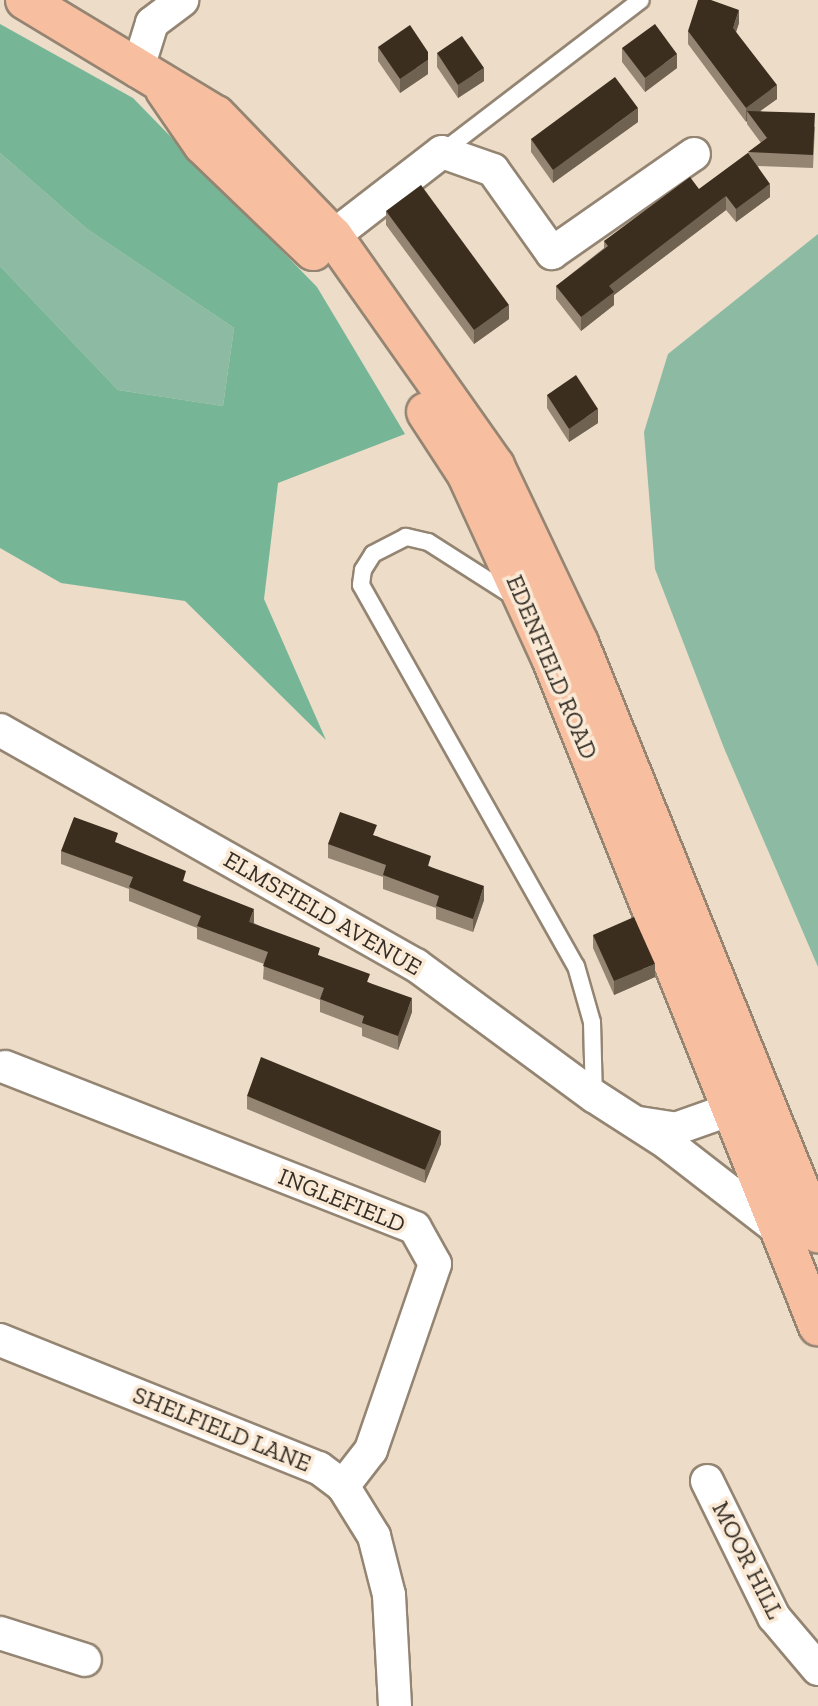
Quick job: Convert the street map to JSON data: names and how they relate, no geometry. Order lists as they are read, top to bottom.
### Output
{
  "streets": {
    "main road": ["EDENFIELD ROAD"],
    "street": [
      "ELMSFIELD AVENUE",
      "INGLEFIELD",
      "SHELFIELD LANE",
      "MOOR HILL"
    ]
  },
  "crossings": [
    ["EDENFIELD ROAD", "ELMSFIELD AVENUE"],
    ["INGLEFIELD", "SHELFIELD LANE"]
  ]
}
